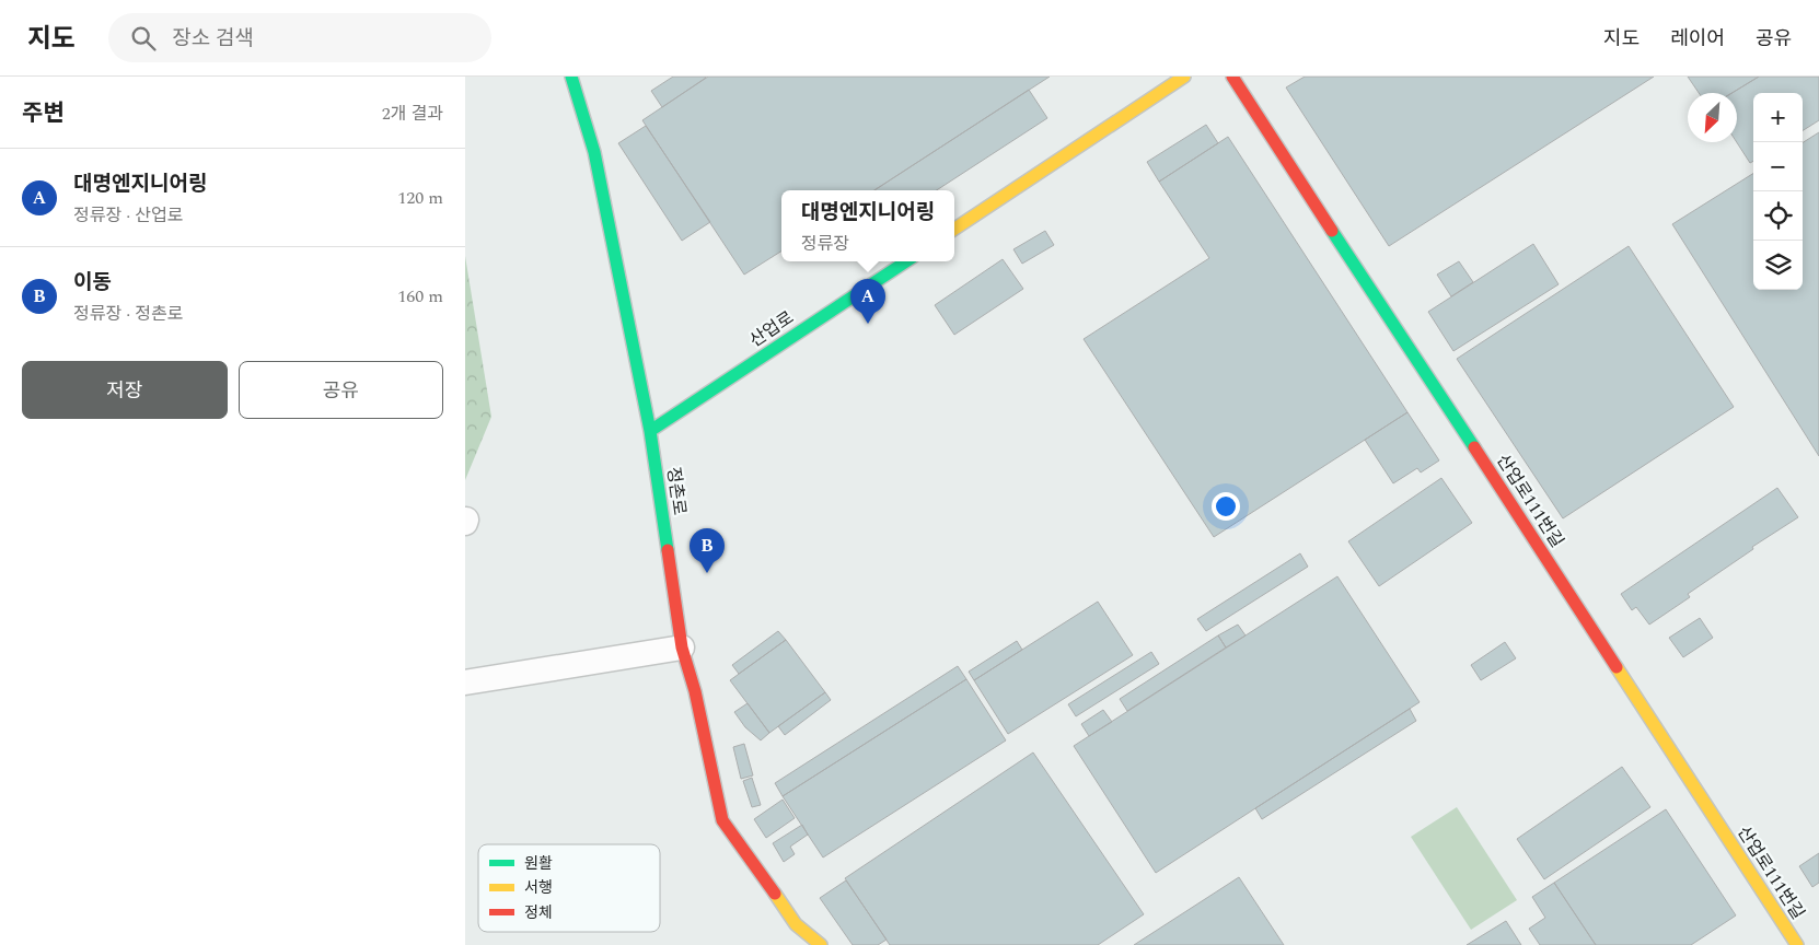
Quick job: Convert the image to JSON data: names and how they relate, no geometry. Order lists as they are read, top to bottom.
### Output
{
  "streets": {
    "street": ["산업로", "정촌로", "산업로111번길"]
  },
  "crossings": [
    ["산업로", "정촌로"]
  ],
  "legend": ["원활", "서행", "정체"],
  "north": "bottom left",
  "page": {
    "header": "지도",
    "search": "장소 검색",
    "nav": ["지도", "레이어", "공유"],
    "heading": ["주변", "2개 결과"],
    "map_buttons": ["+", "−"],
    "list": [
      {
        "mark": "A",
        "name": "대명엔지니어링",
        "note": "정류장 · 산업로",
        "value": "120 m"
      },
      {
        "mark": "B",
        "name": "이동",
        "note": "정류장 · 정촌로",
        "value": "160 m"
      }
    ],
    "popup": ["대명엔지니어링", "정류장"],
    "pins": ["A", "B"],
    "buttons": ["저장", "공유"]
  }
}
